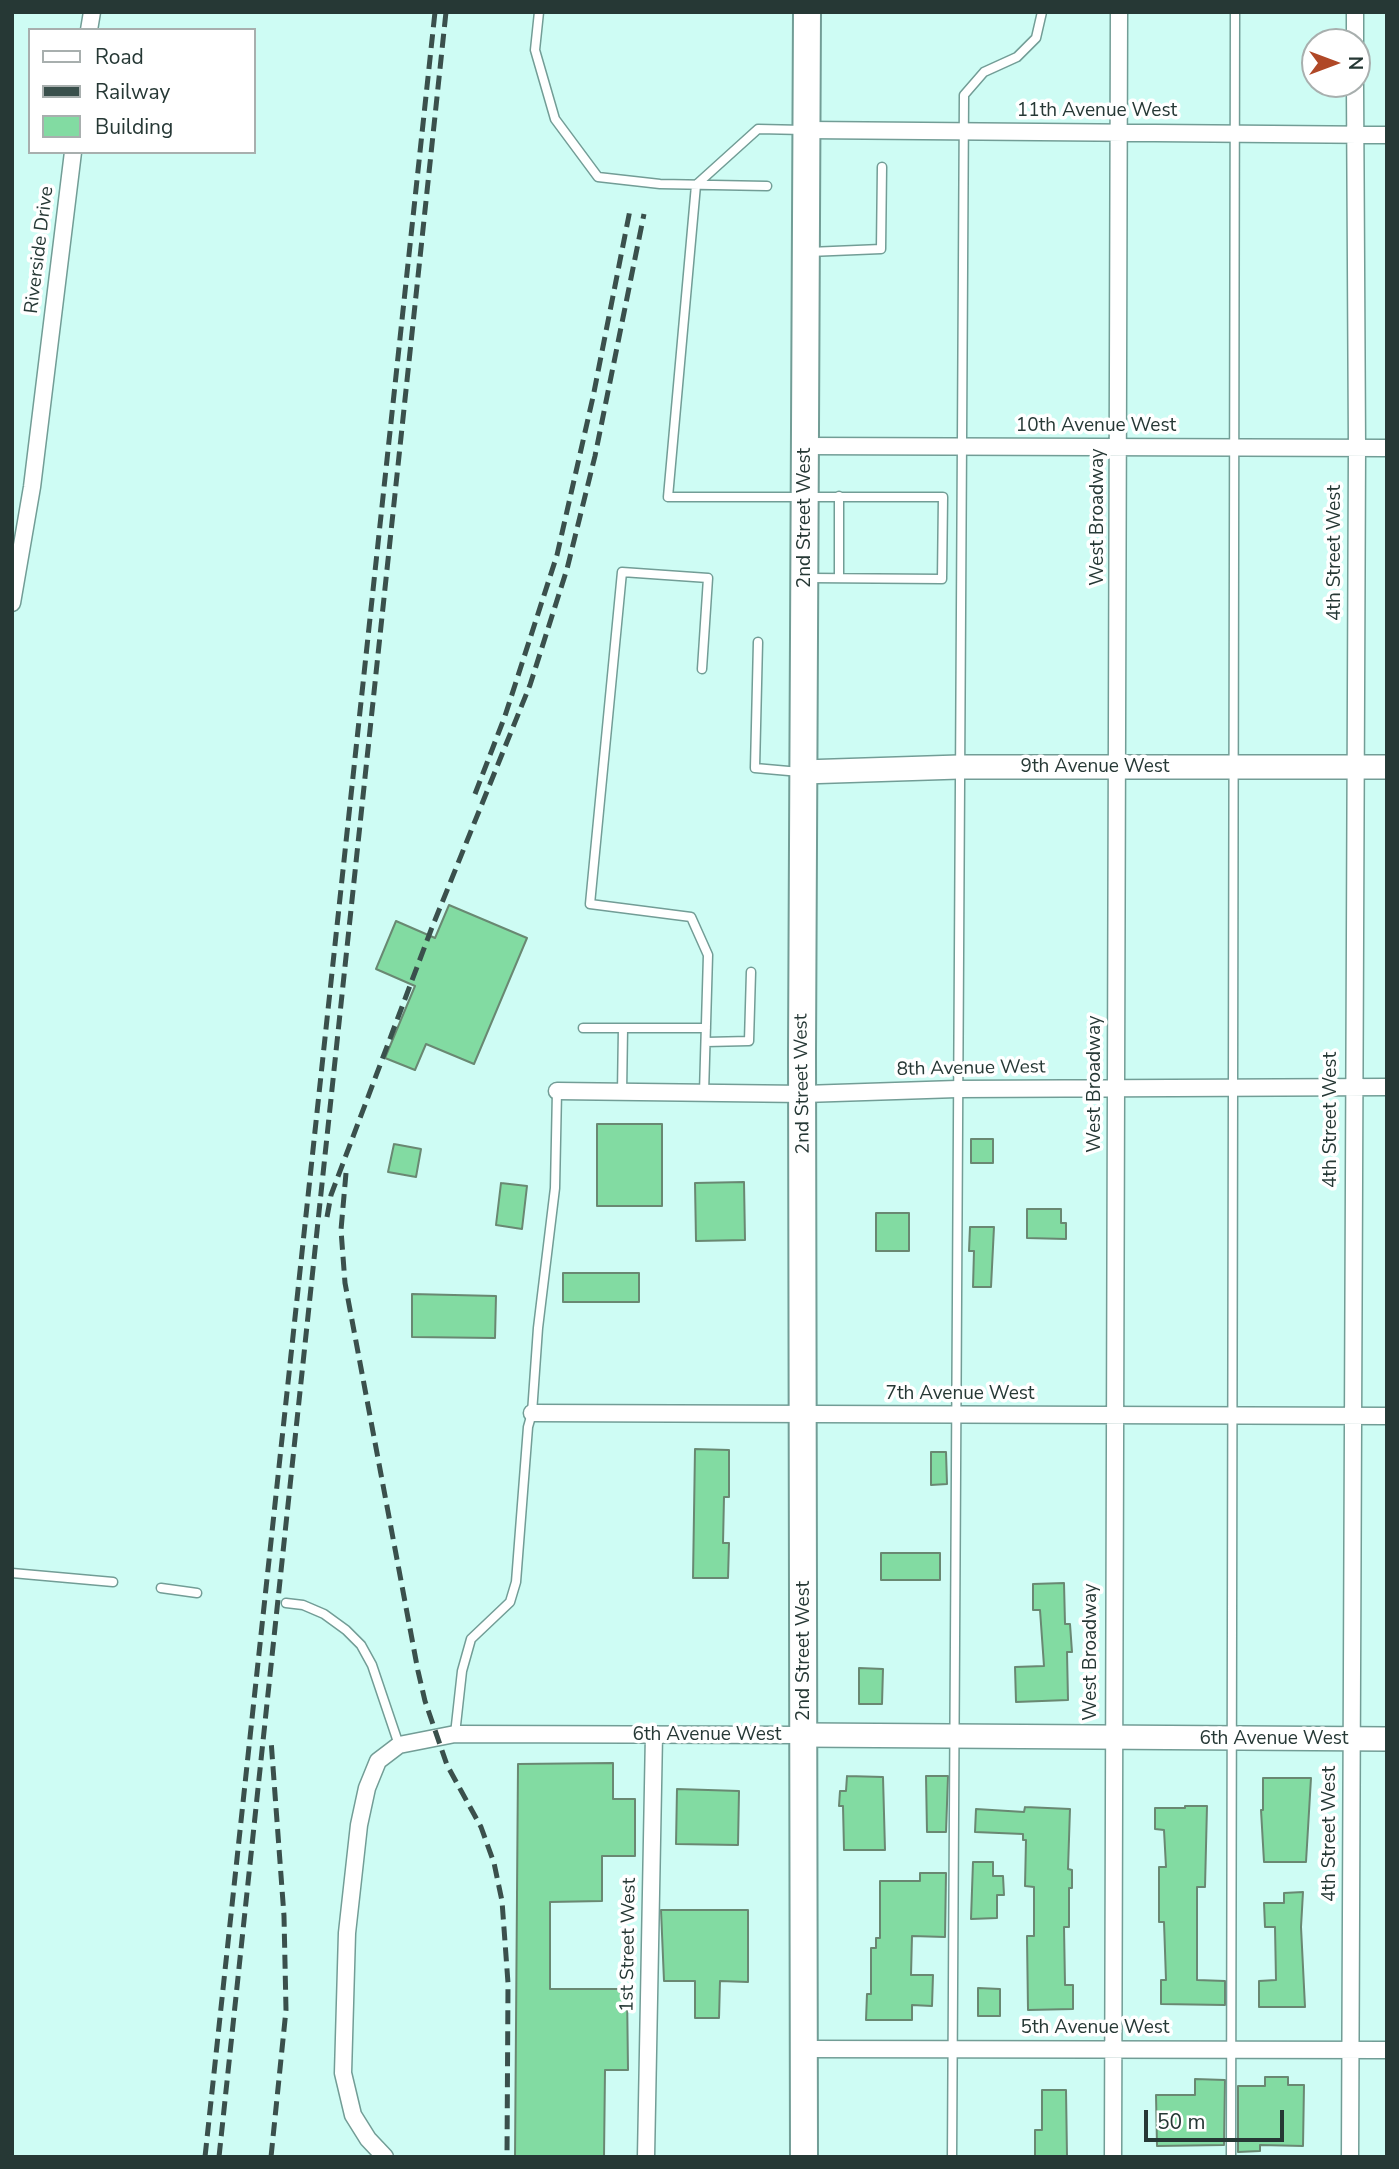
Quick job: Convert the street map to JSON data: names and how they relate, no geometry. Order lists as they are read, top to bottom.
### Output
{
  "streets": {
    "main road": ["2nd Street West"],
    "street": [
      "11th Avenue West",
      "Riverside Drive",
      "10th Avenue West",
      "West Broadway",
      "4th Street West",
      "9th Avenue West",
      "8th Avenue West",
      "7th Avenue West",
      "6th Avenue West",
      "1st Street West",
      "5th Avenue West"
    ]
  },
  "crossings": [
    ["11th Avenue West", "West Broadway"],
    ["11th Avenue West", "2nd Street West"],
    ["11th Avenue West", "4th Street West"],
    ["10th Avenue West", "West Broadway"],
    ["10th Avenue West", "2nd Street West"],
    ["10th Avenue West", "4th Street West"],
    ["West Broadway", "9th Avenue West"],
    ["West Broadway", "8th Avenue West"],
    ["West Broadway", "7th Avenue West"],
    ["West Broadway", "6th Avenue West"],
    ["West Broadway", "5th Avenue West"],
    ["2nd Street West", "9th Avenue West"],
    ["2nd Street West", "8th Avenue West"],
    ["2nd Street West", "7th Avenue West"],
    ["2nd Street West", "6th Avenue West"],
    ["2nd Street West", "5th Avenue West"],
    ["4th Street West", "9th Avenue West"],
    ["4th Street West", "8th Avenue West"],
    ["4th Street West", "7th Avenue West"],
    ["4th Street West", "6th Avenue West"],
    ["4th Street West", "5th Avenue West"],
    ["6th Avenue West", "1st Street West"]
  ],
  "legend": ["Road", "Railway", "Building"],
  "scale_bar": "50 m",
  "north": "right"
}
